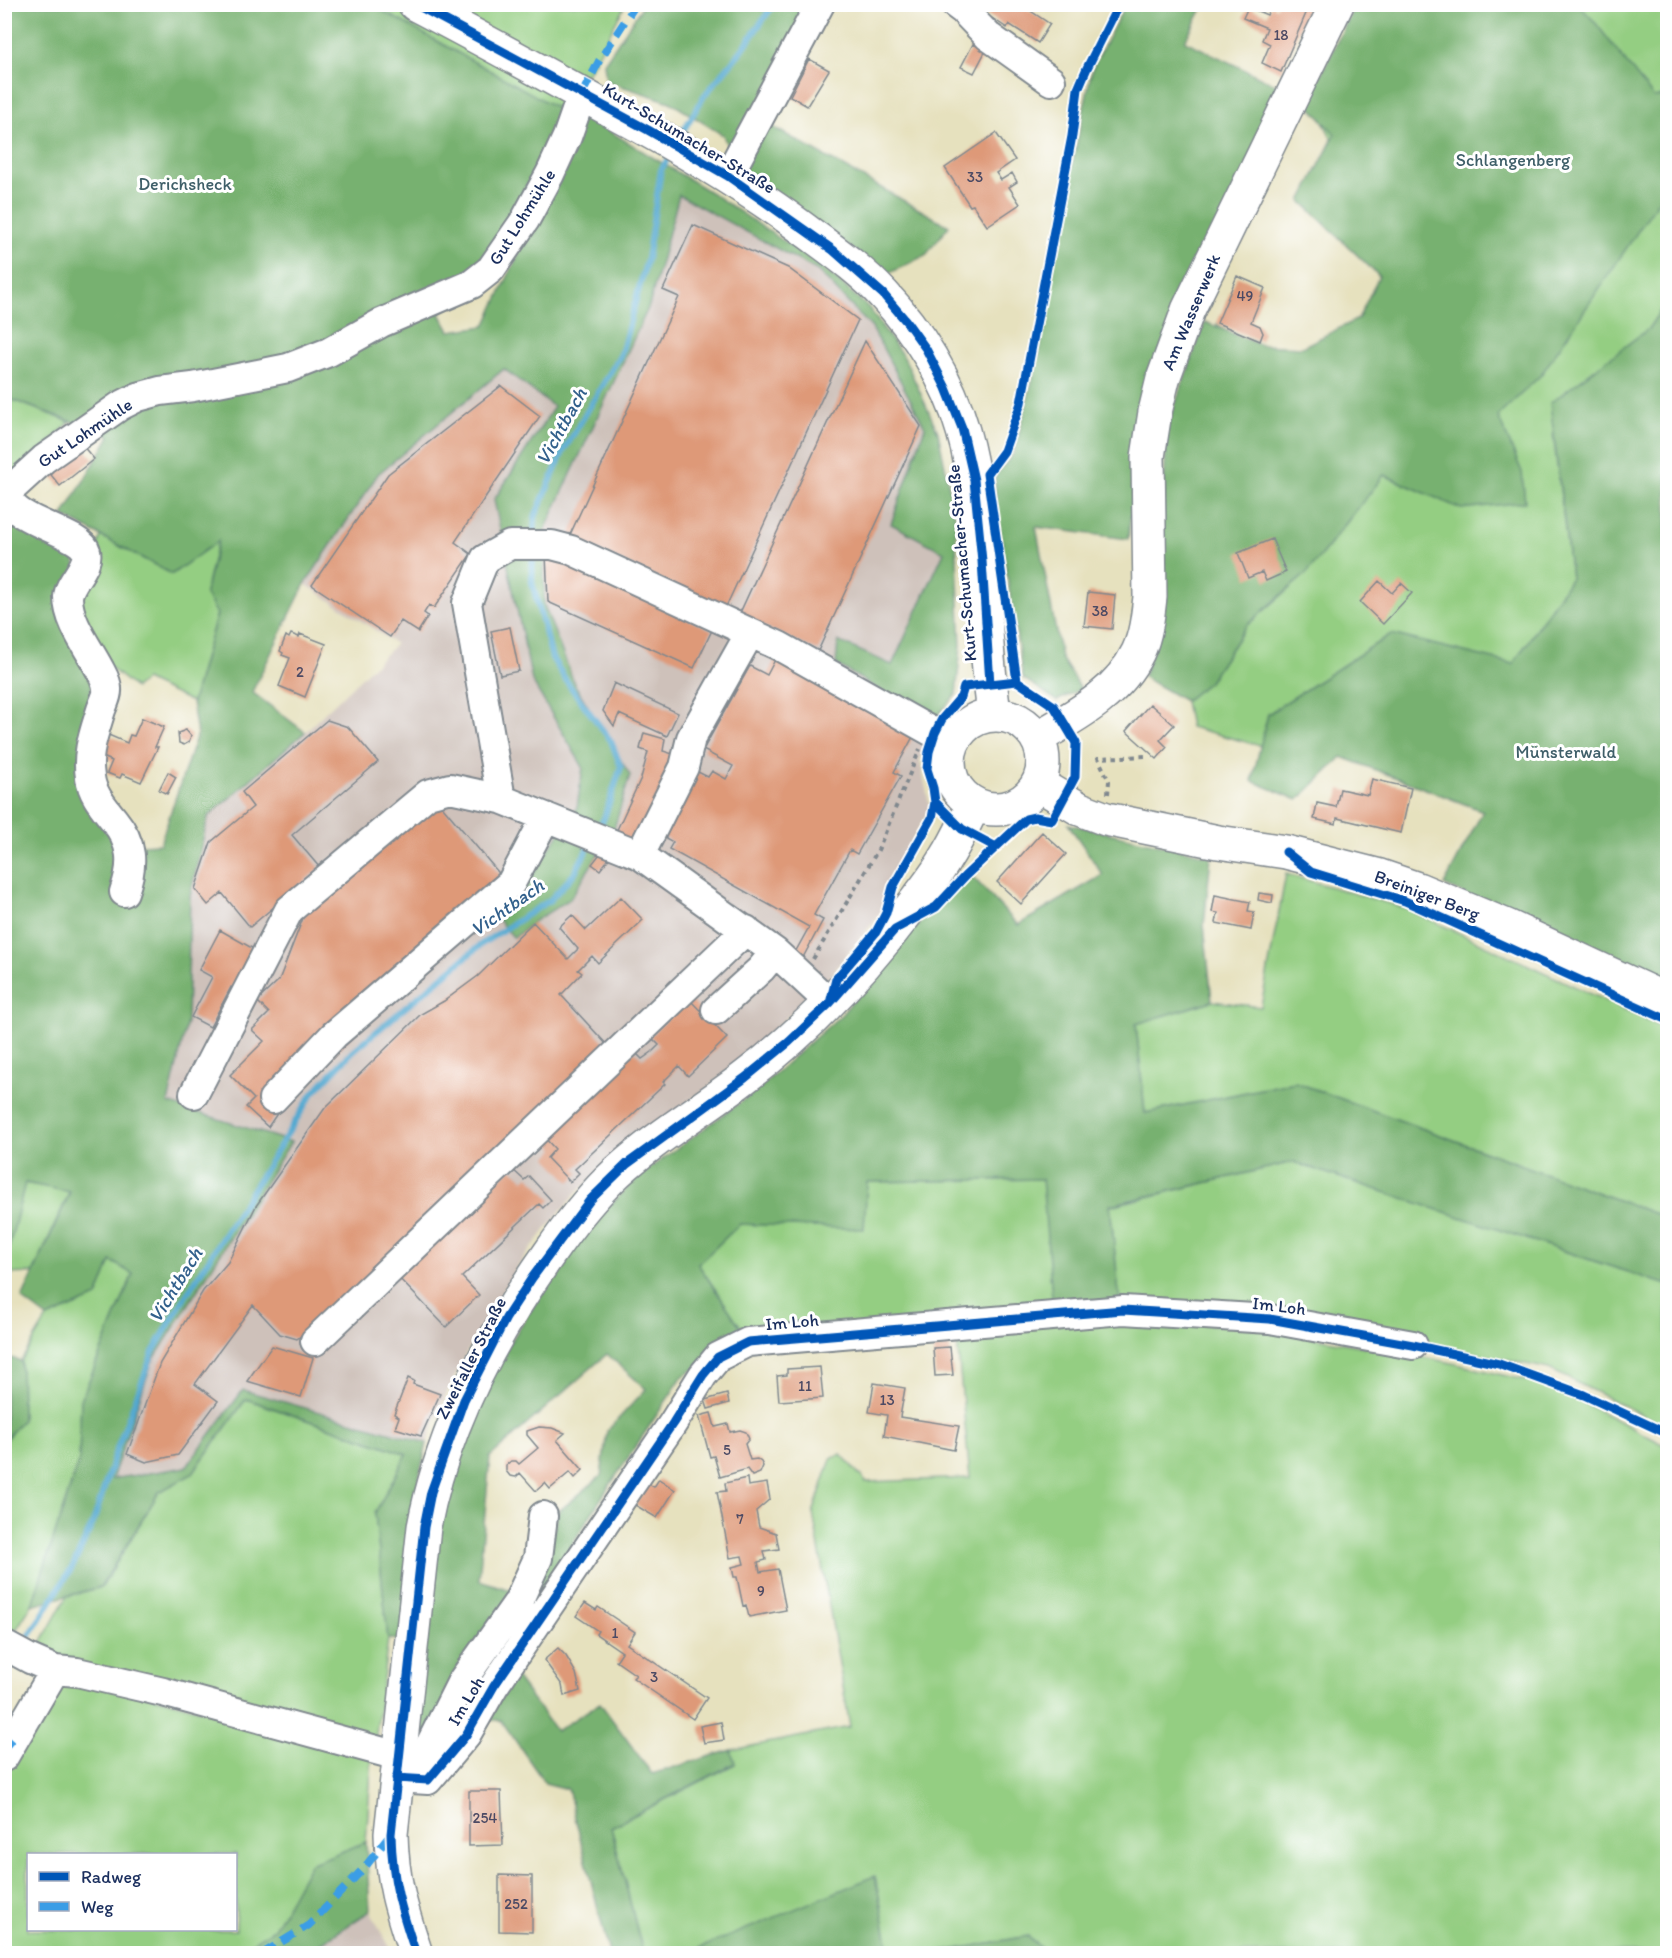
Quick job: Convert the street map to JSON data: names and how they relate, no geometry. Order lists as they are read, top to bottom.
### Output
{
  "streets": {
    "main road": [
      "Kurt-Schumacher-Straße",
      "Am Wasserwerk",
      "Breiniger Berg",
      "Zweifaller Straße"
    ],
    "street": ["Gut Lohmühle", "Im Loh"]
  },
  "crossings": [
    ["Kurt-Schumacher-Straße", "Gut Lohmühle"],
    ["Kurt-Schumacher-Straße", "Am Wasserwerk"],
    ["Kurt-Schumacher-Straße", "Breiniger Berg"],
    ["Kurt-Schumacher-Straße", "Zweifaller Straße"],
    ["Am Wasserwerk", "Breiniger Berg"],
    ["Am Wasserwerk", "Zweifaller Straße"],
    ["Breiniger Berg", "Zweifaller Straße"],
    ["Im Loh", "Zweifaller Straße"]
  ],
  "water": ["Vichtbach"],
  "parks": ["Schlangenberg", "Derichsheck", "Münsterwald"],
  "house_numbers": [
    "18",
    "33",
    "49",
    "38",
    "2",
    "11",
    "13",
    "5",
    "7",
    "9",
    "1",
    "3",
    "254",
    "252"
  ],
  "legend": ["Radweg", "Weg"]
}
